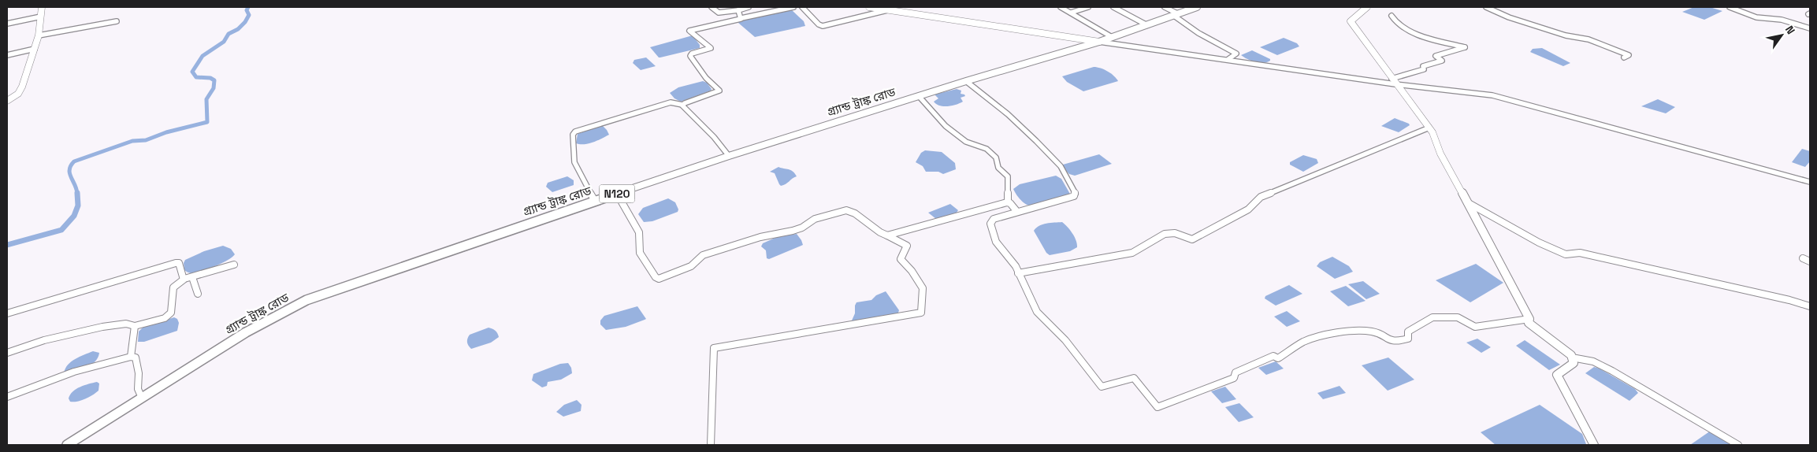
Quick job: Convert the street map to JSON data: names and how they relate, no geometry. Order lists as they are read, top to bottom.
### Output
{
  "streets": {
    "highway": ["গ্র্যান্ড ট্রাঙ্ক রোড", "N120"]
  },
  "north": "top right"
}
